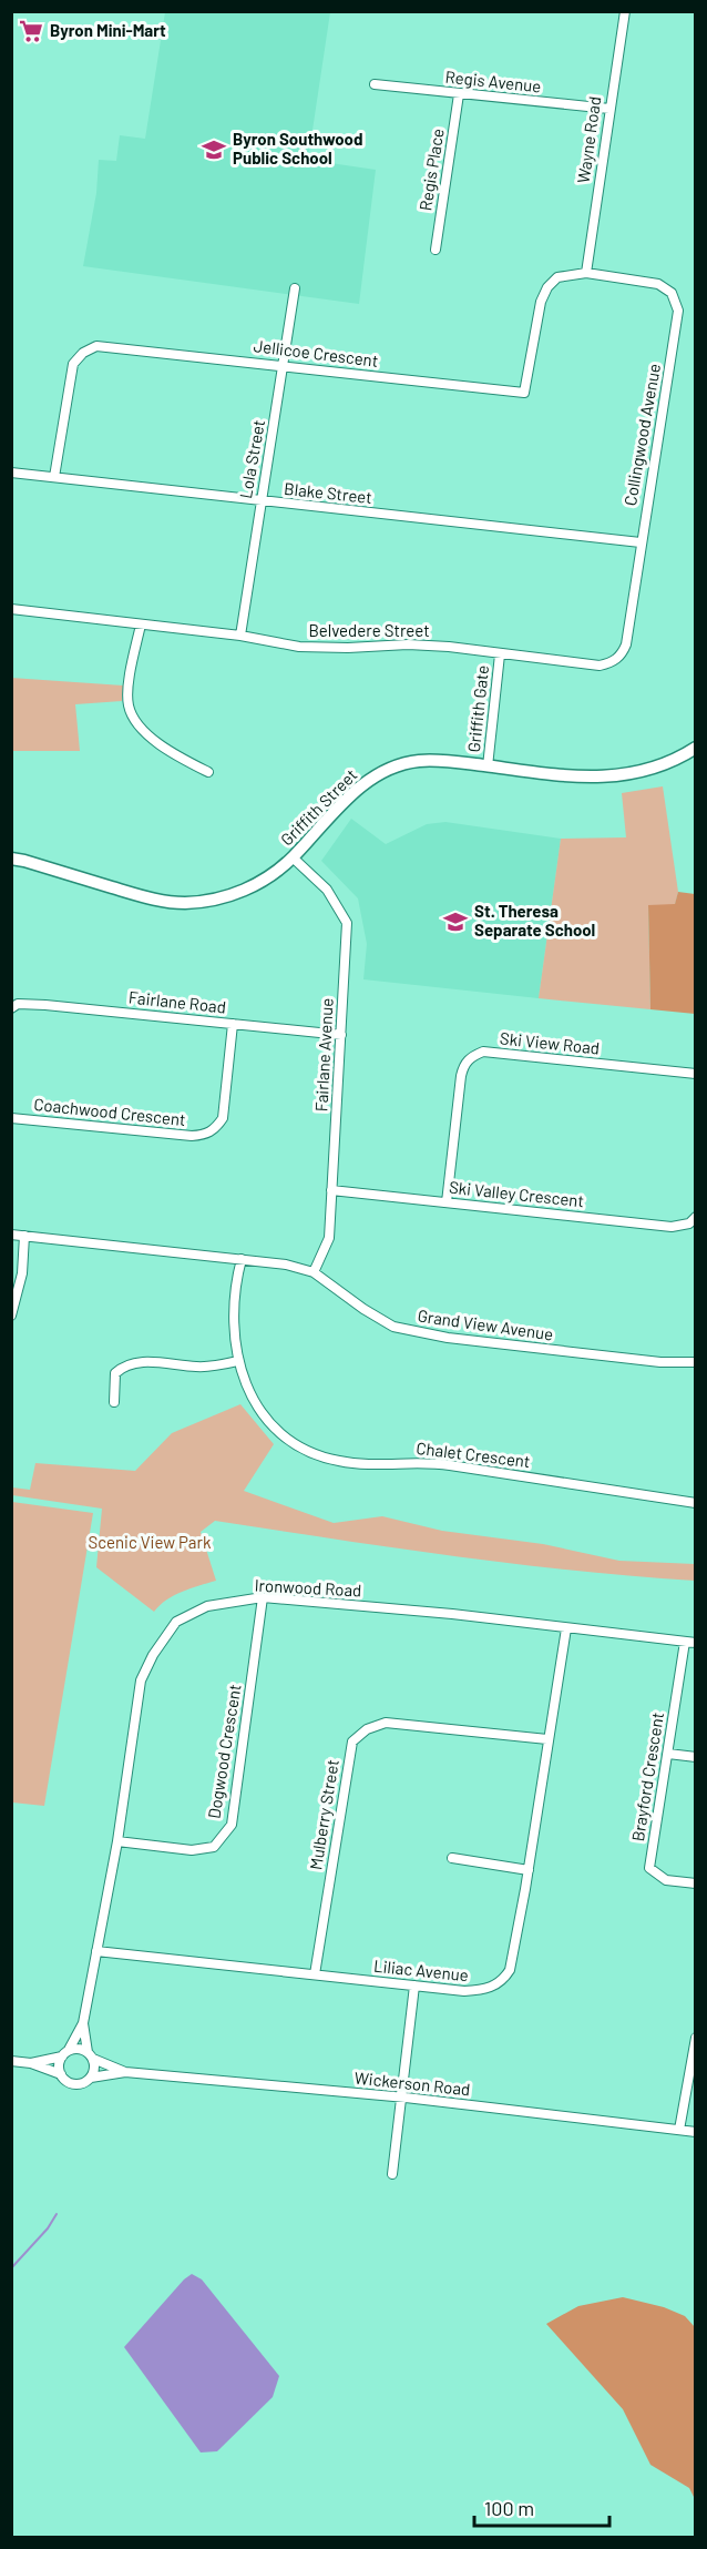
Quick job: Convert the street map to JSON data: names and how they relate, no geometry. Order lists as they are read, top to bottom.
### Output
{
  "streets": {
    "street": [
      "Regis Avenue",
      "Wayne Road",
      "Regis Place",
      "Jellicoe Crescent",
      "Collingwood Avenue",
      "Lola Street",
      "Blake Street",
      "Belvedere Street",
      "Griffith Gate",
      "Griffith Street",
      "Fairlane Road",
      "Ski View Road",
      "Fairlane Avenue",
      "Coachwood Crescent",
      "Ski Valley Crescent",
      "Grand View Avenue",
      "Chalet Crescent",
      "Ironwood Road",
      "Dogwood Crescent",
      "Brayford Crescent",
      "Mulberry Street",
      "Liliac Avenue",
      "Wickerson Road"
    ]
  },
  "crossings": [
    ["Regis Avenue", "Wayne Road"],
    ["Regis Avenue", "Regis Place"],
    ["Wayne Road", "Jellicoe Crescent"],
    ["Wayne Road", "Collingwood Avenue"],
    ["Jellicoe Crescent", "Collingwood Avenue"],
    ["Jellicoe Crescent", "Lola Street"],
    ["Jellicoe Crescent", "Blake Street"],
    ["Collingwood Avenue", "Blake Street"],
    ["Collingwood Avenue", "Belvedere Street"],
    ["Lola Street", "Blake Street"],
    ["Lola Street", "Belvedere Street"],
    ["Belvedere Street", "Griffith Gate"],
    ["Griffith Gate", "Griffith Street"],
    ["Griffith Street", "Fairlane Avenue"],
    ["Fairlane Road", "Fairlane Avenue"],
    ["Fairlane Road", "Coachwood Crescent"],
    ["Ski View Road", "Ski Valley Crescent"],
    ["Fairlane Avenue", "Ski Valley Crescent"],
    ["Fairlane Avenue", "Grand View Avenue"],
    ["Grand View Avenue", "Chalet Crescent"],
    ["Ironwood Road", "Dogwood Crescent"],
    ["Ironwood Road", "Brayford Crescent"],
    ["Ironwood Road", "Liliac Avenue"],
    ["Ironwood Road", "Wickerson Road"],
    ["Mulberry Street", "Liliac Avenue"]
  ],
  "parks": ["Scenic View Park"],
  "places": {
    "supermarket": ["Byron Mini-Mart"],
    "school or university": ["Byron Southwood Public School", "St. Theresa Separate School"]
  },
  "scale_bar": "100 m"
}
